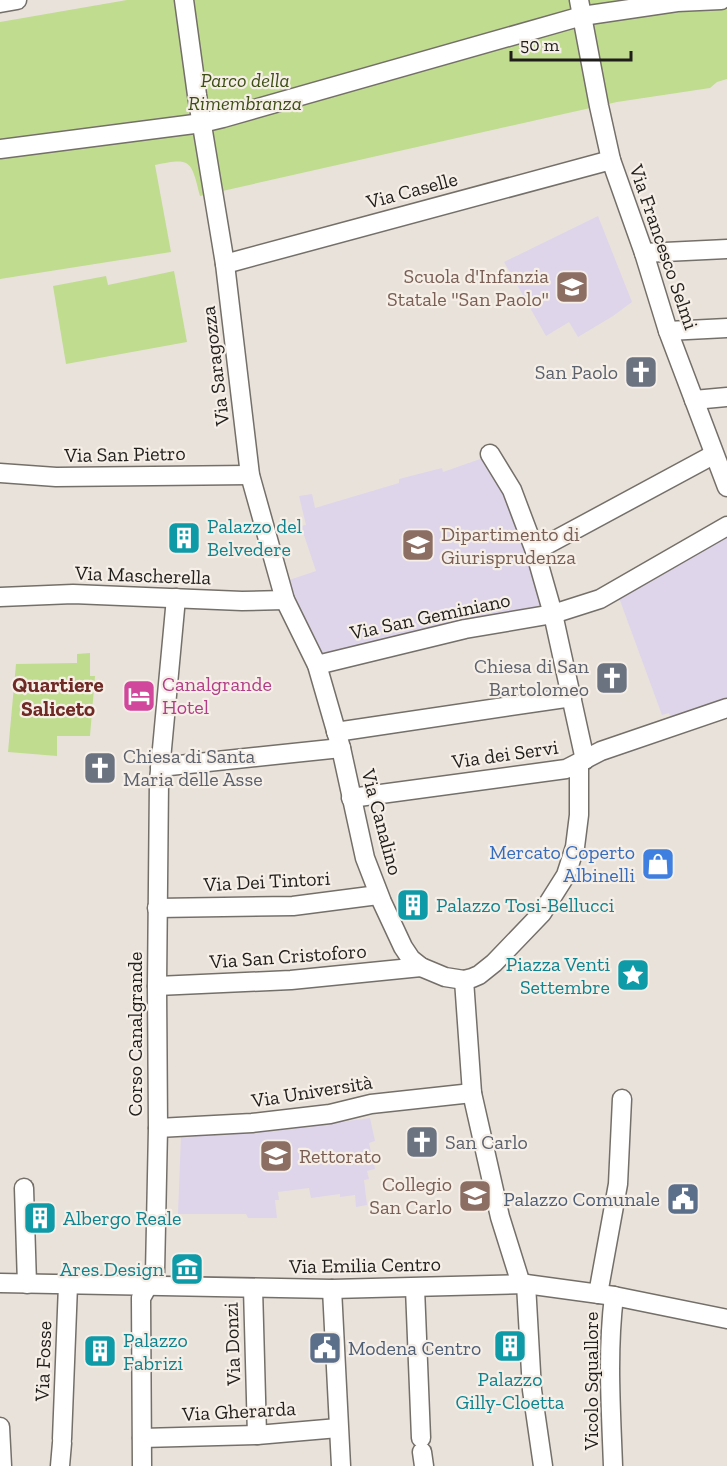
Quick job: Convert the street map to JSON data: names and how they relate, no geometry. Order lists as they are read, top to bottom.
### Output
{
  "streets": {
    "street": [
      "Via Caselle",
      "Via Francesco Selmi",
      "Via Saragozza",
      "Via San Pietro",
      "Via Mascherella",
      "Via San Geminiano",
      "Via dei Servi",
      "Via Canalino",
      "Via Dei Tintori",
      "Via San Cristoforo",
      "Corso Canalgrande",
      "Via Università",
      "Via Emilia Centro",
      "Via Donzi",
      "Via Fosse",
      "Vicolo Squallore",
      "Via Gherarda"
    ]
  },
  "crossings": [
    ["Via Caselle", "Via Francesco Selmi"],
    ["Via Caselle", "Via Saragozza"],
    ["Via Saragozza", "Via San Pietro"],
    ["Via Saragozza", "Via Mascherella"],
    ["Via Saragozza", "Via Canalino"],
    ["Via Mascherella", "Via Canalino"],
    ["Via Mascherella", "Corso Canalgrande"],
    ["Via San Geminiano", "Via Canalino"],
    ["Via dei Servi", "Via Canalino"],
    ["Via Canalino", "Via Dei Tintori"],
    ["Via Canalino", "Via San Cristoforo"],
    ["Via Dei Tintori", "Corso Canalgrande"],
    ["Via San Cristoforo", "Corso Canalgrande"],
    ["Corso Canalgrande", "Via Università"],
    ["Corso Canalgrande", "Via Emilia Centro"],
    ["Corso Canalgrande", "Via Gherarda"],
    ["Via Emilia Centro", "Via Donzi"],
    ["Via Emilia Centro", "Via Fosse"],
    ["Via Emilia Centro", "Vicolo Squallore"],
    ["Via Donzi", "Via Gherarda"]
  ],
  "districts": ["Quartiere Saliceto"],
  "parks": ["Parco della Rimembranza"],
  "places": {
    "school or university": [
      "Scuola d'Infanzia Statale \"San Paolo\"",
      "Dipartimento di Giurisprudenza",
      "Rettorato",
      "Collegio San Carlo"
    ],
    "church": [
      "San Paolo",
      "Chiesa di San Bartolomeo",
      "Chiesa di Santa Maria delle Asse",
      "San Carlo"
    ],
    "building": [
      "Palazzo del Belvedere",
      "Palazzo Tosi-Bellucci",
      "Albergo Reale",
      "Palazzo Gilly-Cloetta",
      "Palazzo Fabrizi"
    ],
    "hotel": ["Canalgrande Hotel"],
    "shop": ["Mercato Coperto Albinelli"],
    "place": ["Piazza Venti Settembre"],
    "public building": ["Palazzo Comunale", "Modena Centro"],
    "museum": ["Ares Design"]
  },
  "scale_bar": "50 m"
}
